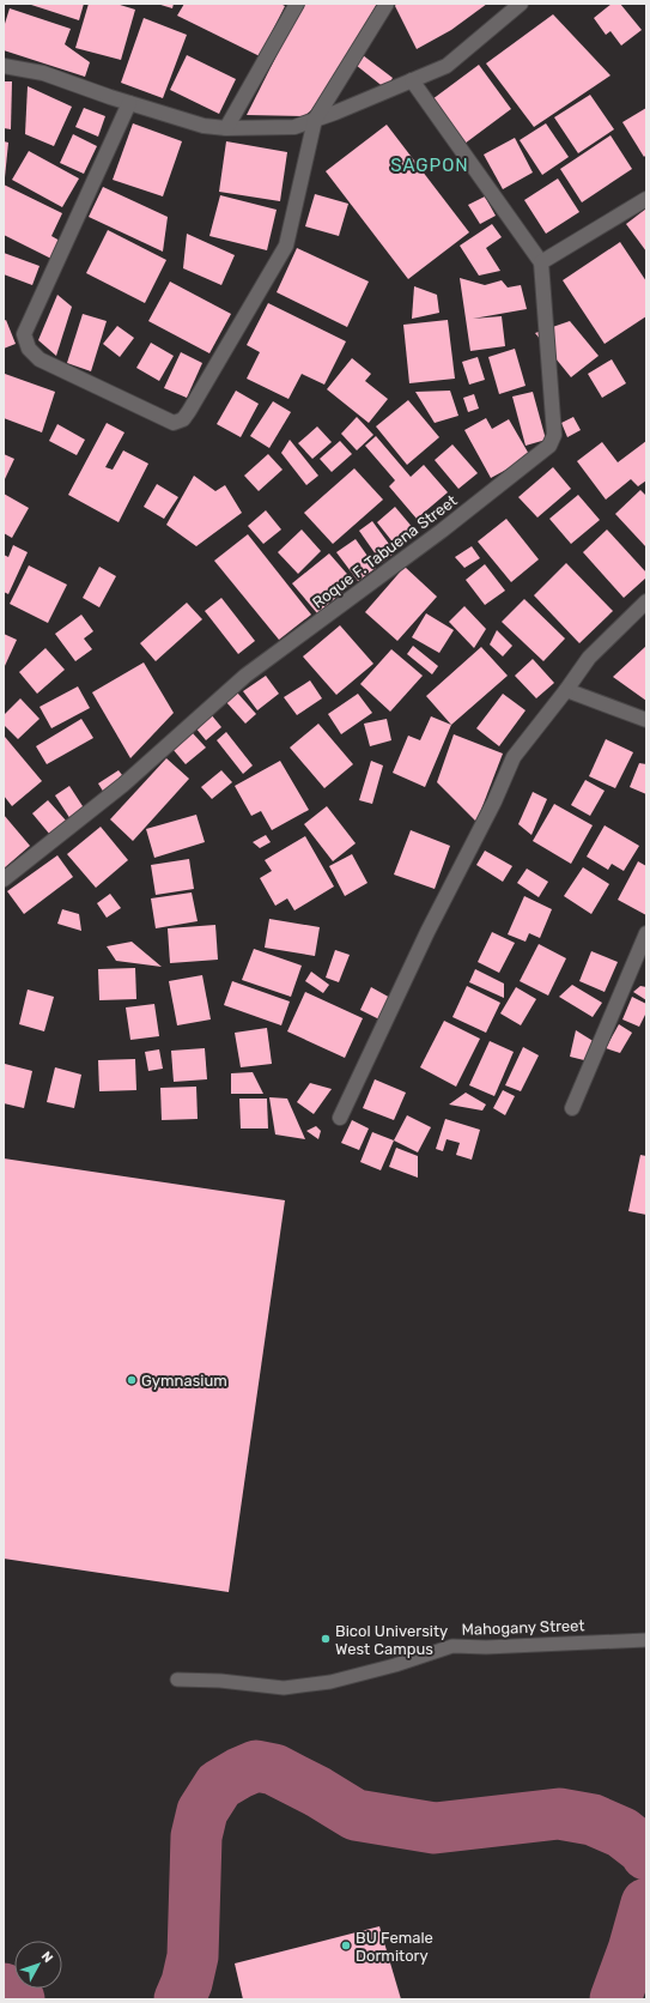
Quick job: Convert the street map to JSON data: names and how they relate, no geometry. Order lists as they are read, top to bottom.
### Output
{
  "streets": {
    "street": ["Roque F. Tabuena Street"],
    "lane": ["Mahogany Street"]
  },
  "districts": ["SAGPON"],
  "places": ["Gymnasium", "Bicol University West Campus", "BU Female Dormitory"],
  "north": "top right"
}
